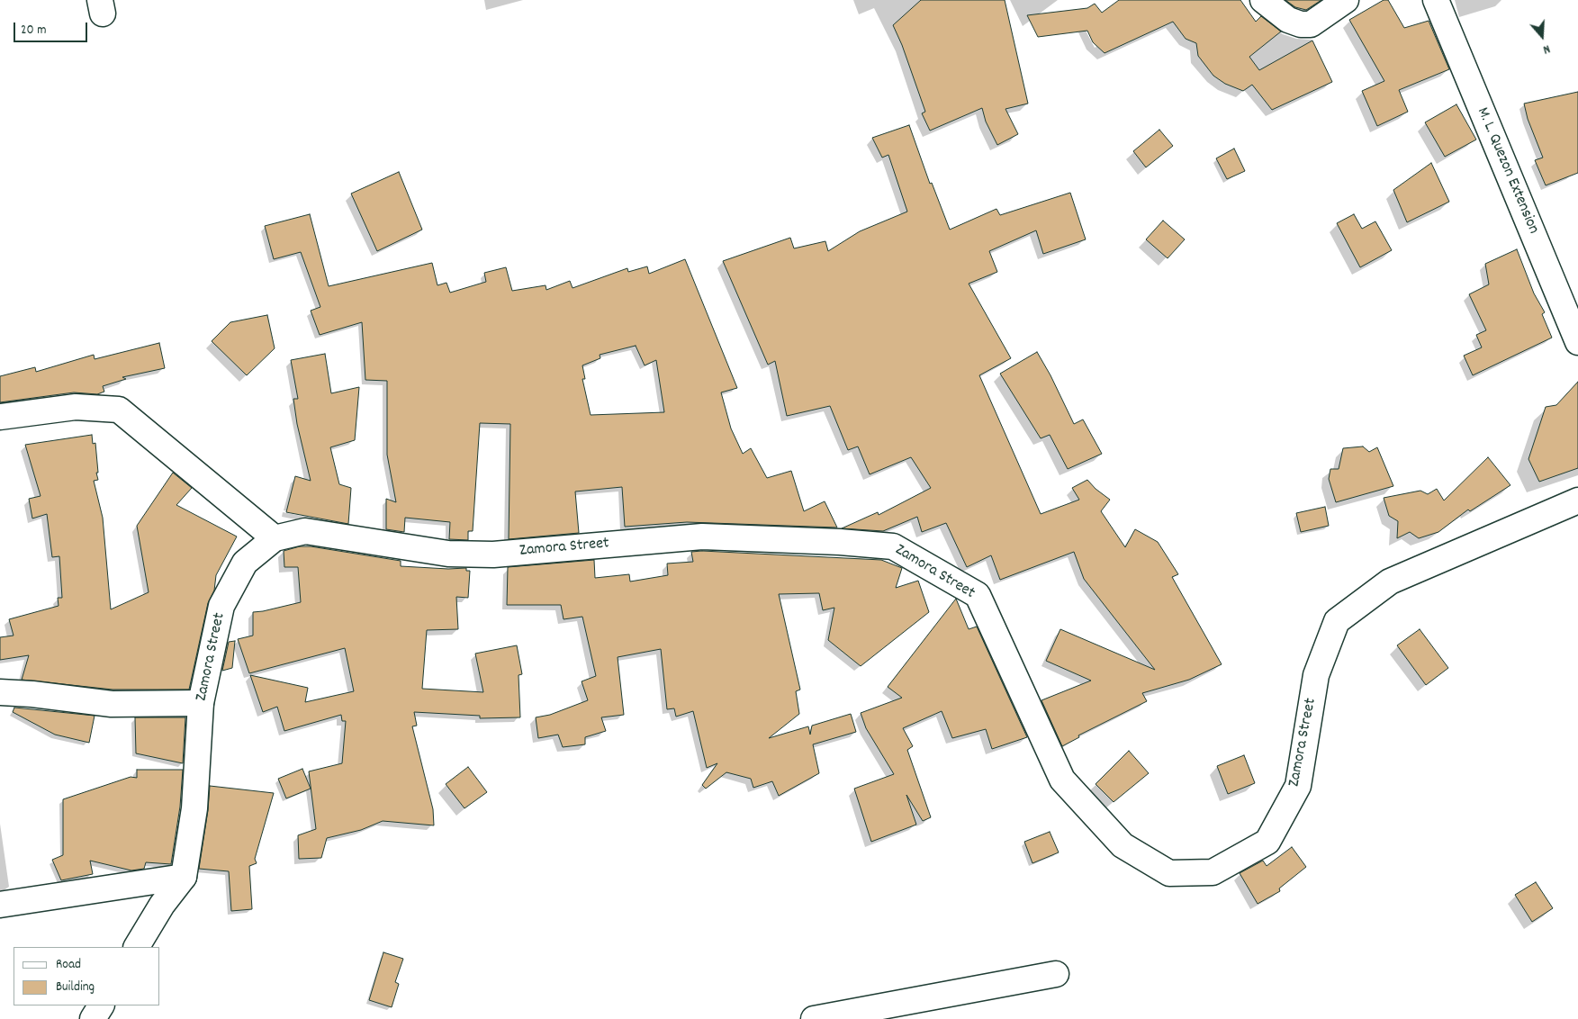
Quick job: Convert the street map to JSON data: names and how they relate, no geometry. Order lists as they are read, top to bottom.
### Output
{
  "streets": {
    "street": ["M. L. Quezon Extension", "Zamora Street"]
  },
  "legend": ["Road", "Building"],
  "scale_bar": "20 m",
  "north": "bottom"
}
